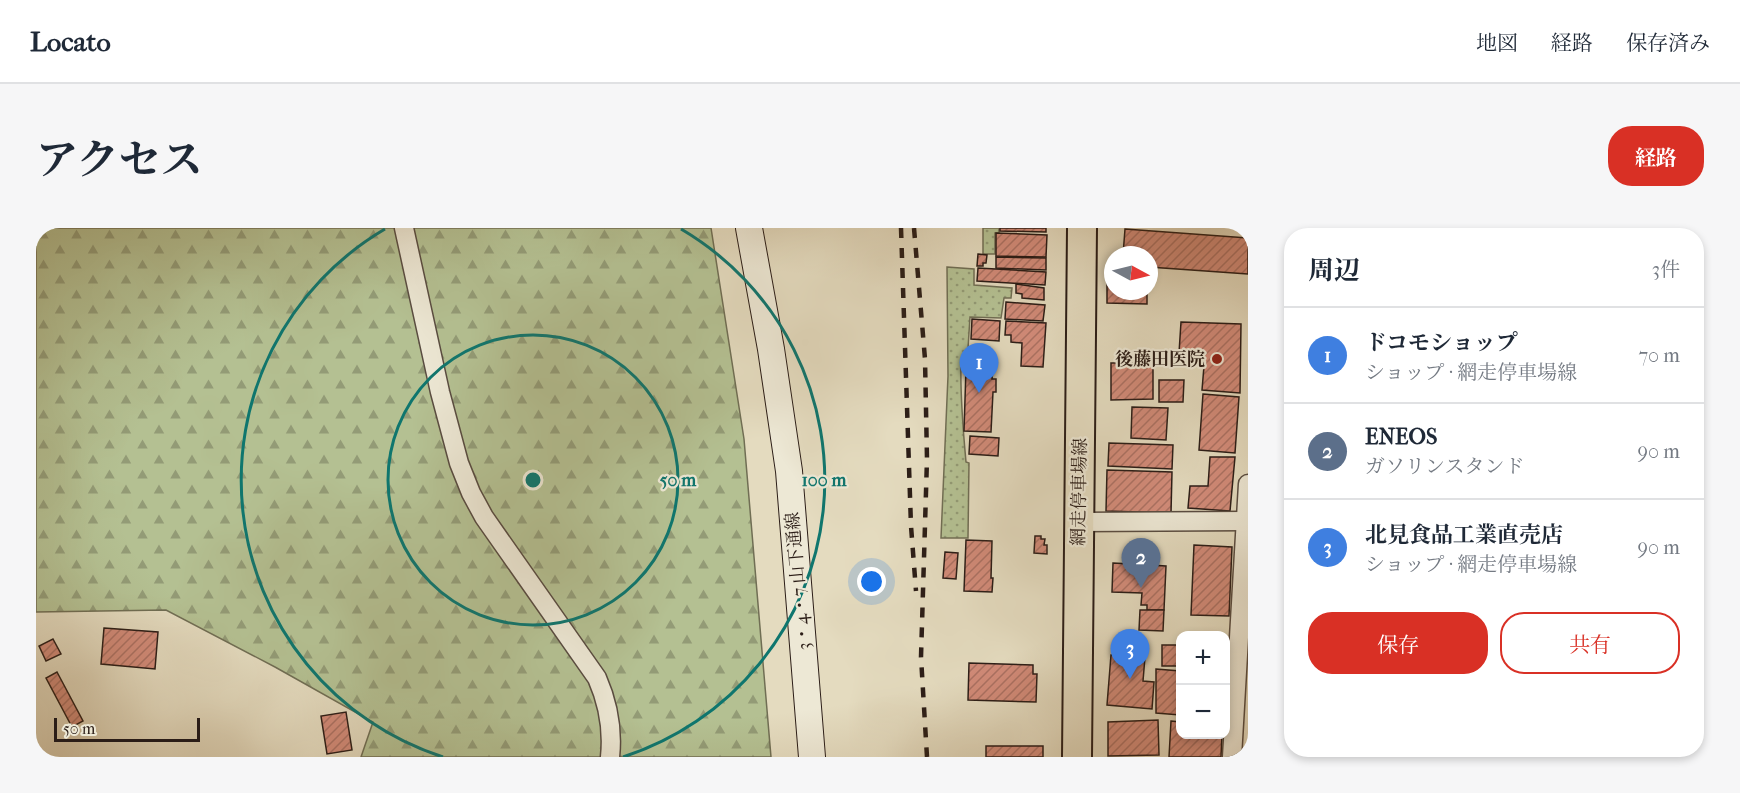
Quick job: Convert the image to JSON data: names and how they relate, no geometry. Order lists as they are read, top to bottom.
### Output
{
  "streets": {
    "main road": ["網走停車場線"],
    "street": ["3・4・7 山下通線"]
  },
  "places": ["後藤田医院"],
  "scale_bar": "50 m",
  "north": "right",
  "page": {
    "header": "Locato",
    "nav": ["地図", "経路", "保存済み"],
    "title": "アクセス",
    "buttons": [
      "経路",
      ["保存", "共有"]
    ],
    "heading": ["周辺", "3件"],
    "list": [
      {
        "mark": "1",
        "name": "ドコモショップ",
        "note": "ショップ · 網走停車場線",
        "value": "70 m"
      },
      {
        "mark": "2",
        "name": "ENEOS",
        "note": "ガソリンスタンド",
        "value": "90 m"
      },
      {
        "mark": "3",
        "name": "北見食品工業直売店",
        "note": "ショップ · 網走停車場線",
        "value": "90 m"
      }
    ],
    "pins": ["1", "2", "3"],
    "map_buttons": ["+", "−"],
    "scale": "50 m"
  },
  "rings": ["50 m", "100 m"]
}
